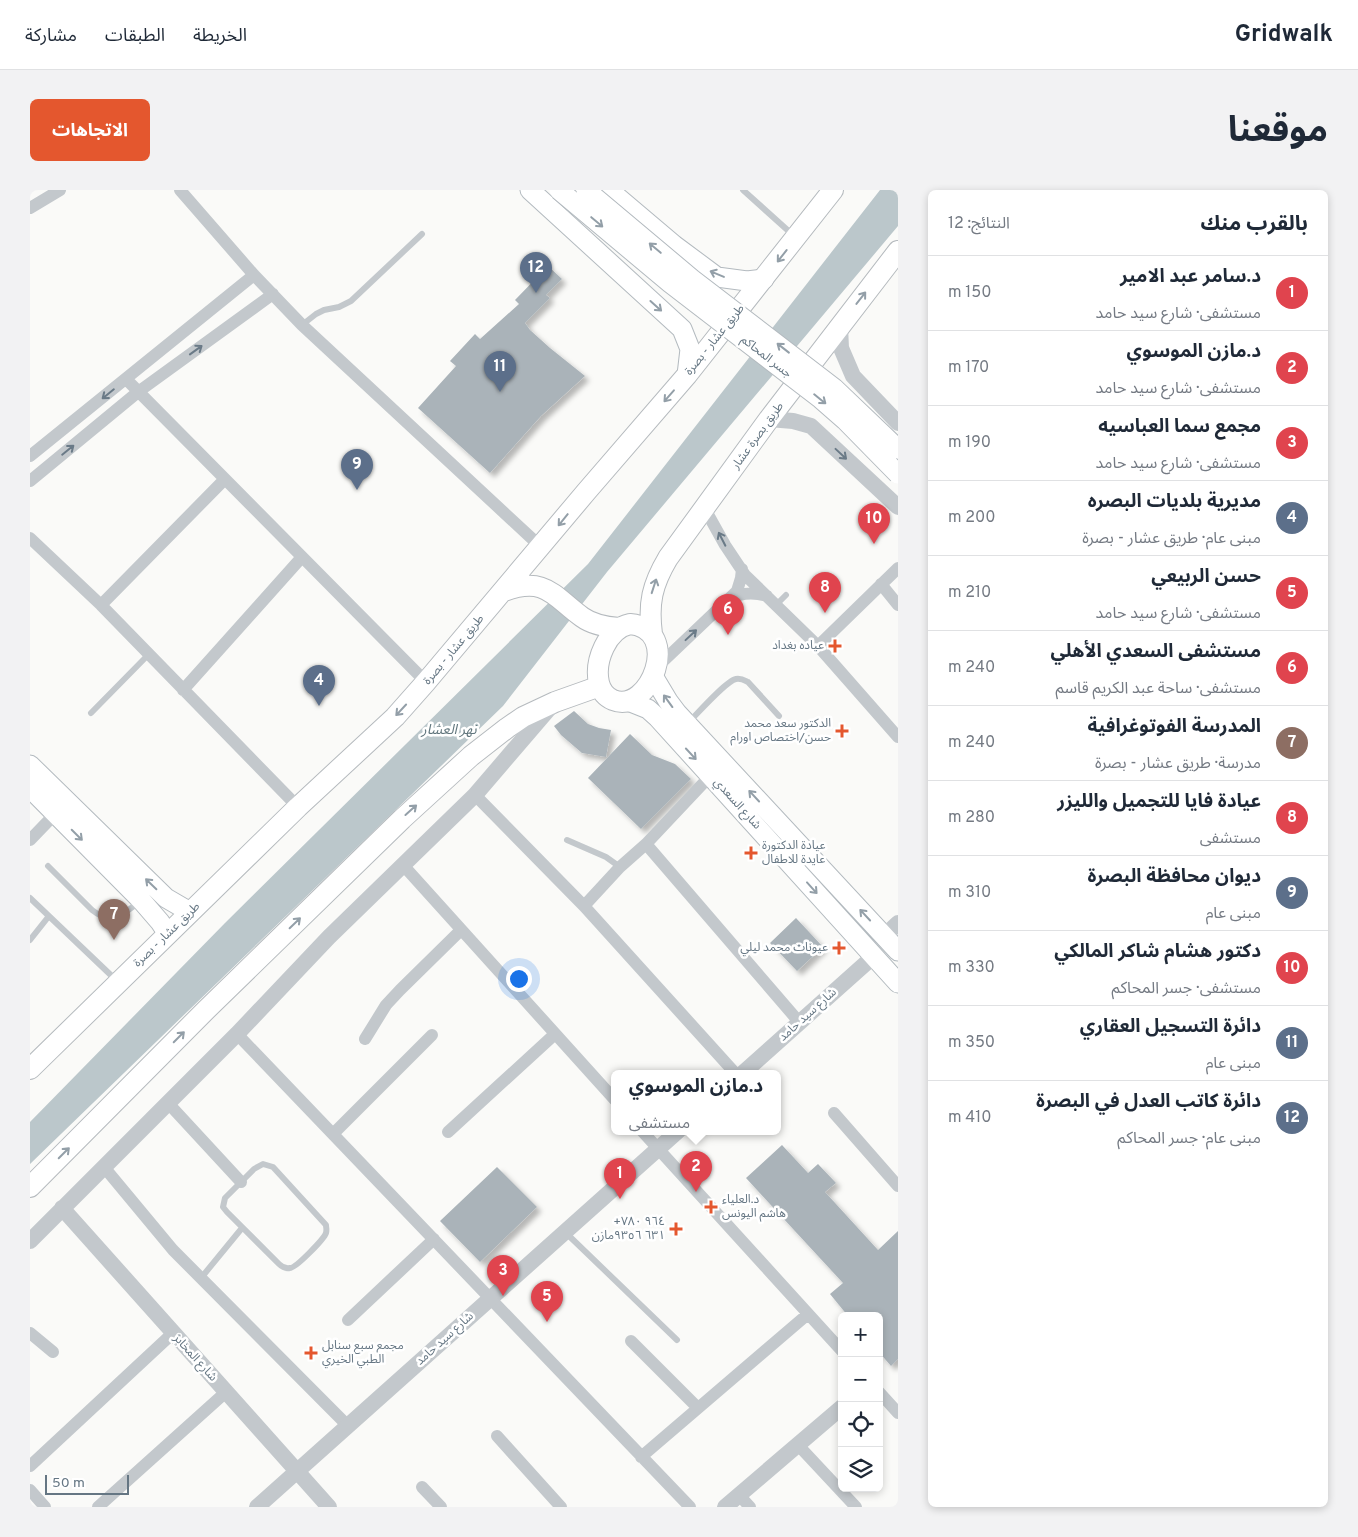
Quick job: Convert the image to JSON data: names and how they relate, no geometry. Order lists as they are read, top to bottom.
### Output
{
  "streets": {
    "main road": [
      "طريق عشار - بصرة",
      "جسر المحاكم",
      "طريق بصرة عشار",
      "شارع السعدي"
    ],
    "street": ["شارع سيد حامد", "شارع المخابز"]
  },
  "crossings": [
    ["طريق بصرة عشار", "شارع السعدي"],
    ["شارع السعدي", "شارع سيد حامد"],
    ["شارع سيد حامد", "شارع المخابز"]
  ],
  "one_way": ["طريق بصرة عشار"],
  "water": ["نهر العشار"],
  "places": {
    "health": [
      "عياده بغداد",
      "الدكتور سعد محمد حسن/اختصاص اورام",
      "عيادة الدكتورة عايدة للاطفال",
      "عيونات محمد ليلي",
      "د.العلياء هاشم اليونس",
      "+٩٦٤ ٧٨٠ ٦٣١ ٩٣٥٦مازن",
      "مجمع سبع سنابل الطبي الخيري"
    ]
  },
  "scale_bar": "50 m",
  "page": {
    "header": "Gridwalk",
    "nav": ["الخريطة", "الطبقات", "مشاركة"],
    "title": "موقعنا",
    "buttons": "الاتجاهات",
    "heading": ["بالقرب منك", "النتائج: 12"],
    "pins": [
      "12",
      "11",
      "9",
      "10",
      "8",
      "6",
      "4",
      "7",
      "2",
      "1",
      "3",
      "5"
    ],
    "list": [
      {
        "mark": "1",
        "name": "د.سامر عبد الامير",
        "note": "مستشفى · شارع سيد حامد",
        "value": "150 m"
      },
      {
        "mark": "2",
        "name": "د.مازن الموسوي",
        "note": "مستشفى · شارع سيد حامد",
        "value": "170 m"
      },
      {
        "mark": "3",
        "name": "مجمع سما العباسيه",
        "note": "مستشفى · شارع سيد حامد",
        "value": "190 m"
      },
      {
        "mark": "4",
        "name": "مديرية بلديات البصره",
        "note": "مبنى عام · طريق عشار - بصرة",
        "value": "200 m"
      },
      {
        "mark": "5",
        "name": "حسن الربيعي",
        "note": "مستشفى · شارع سيد حامد",
        "value": "210 m"
      },
      {
        "mark": "6",
        "name": "مستشفى السعدي الأهلي",
        "note": "مستشفى · ساحة عبد الكريم قاسم",
        "value": "240 m"
      },
      {
        "mark": "7",
        "name": "المدرسة الفوتوغرافية",
        "note": "مدرسة · طريق عشار - بصرة",
        "value": "240 m"
      },
      {
        "mark": "8",
        "name": "عيادة فايا للتجميل والليزر",
        "note": "مستشفى",
        "value": "280 m"
      },
      {
        "mark": "9",
        "name": "ديوان محافظة البصرة",
        "note": "مبنى عام",
        "value": "310 m"
      },
      {
        "mark": "10",
        "name": "دكتور هشام شاكر المالكي",
        "note": "مستشفى · جسر المحاكم",
        "value": "330 m"
      },
      {
        "mark": "11",
        "name": "دائرة التسجيل العقاري",
        "note": "مبنى عام",
        "value": "350 m"
      },
      {
        "mark": "12",
        "name": "دائرة كاتب العدل في البصرة",
        "note": "مبنى عام · جسر المحاكم",
        "value": "410 m"
      }
    ],
    "popup": ["د.مازن الموسوي", "مستشفى"],
    "map_buttons": ["+", "−"],
    "scale": "50 m"
  }
}
